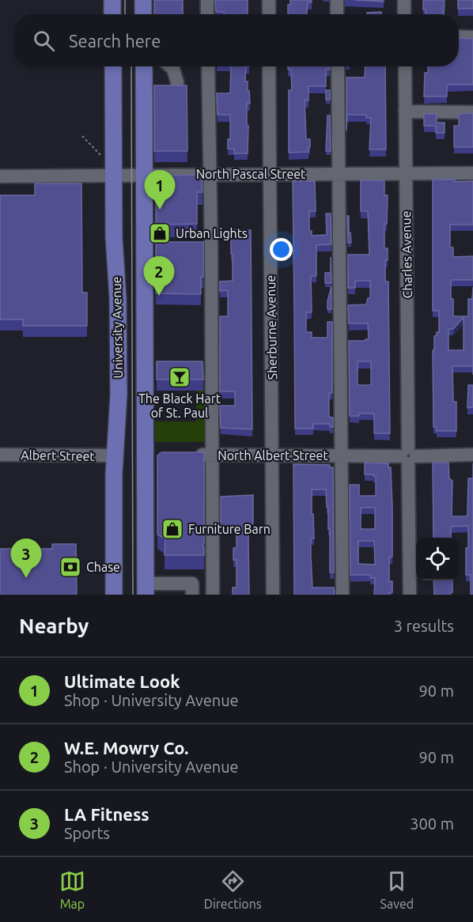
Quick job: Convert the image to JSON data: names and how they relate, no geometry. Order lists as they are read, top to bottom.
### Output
{
  "streets": {
    "main road": ["University Avenue"],
    "street": [
      "North Pascal Street",
      "Charles Avenue",
      "Sherburne Avenue",
      "Albert Street",
      "North Albert Street"
    ]
  },
  "crossings": [
    ["North Pascal Street", "Charles Avenue"],
    ["North Pascal Street", "University Avenue"],
    ["North Pascal Street", "Sherburne Avenue"],
    ["Charles Avenue", "North Albert Street"],
    ["University Avenue", "Albert Street"],
    ["Sherburne Avenue", "North Albert Street"]
  ],
  "places": {
    "shop": ["Urban Lights", "Furniture Barn"],
    "bar": ["The Black Hart of St. Paul"],
    "bank": ["Chase"]
  },
  "page": {
    "search": "Search here",
    "pins": ["1", "2", "3"],
    "heading": ["Nearby", "3 results"],
    "list": [
      {
        "mark": "1",
        "name": "Ultimate Look",
        "note": "Shop · University Avenue",
        "value": "90 m"
      },
      {
        "mark": "2",
        "name": "W.E. Mowry Co.",
        "note": "Shop · University Avenue",
        "value": "90 m"
      },
      {
        "mark": "3",
        "name": "LA Fitness",
        "note": "Sports",
        "value": "300 m"
      }
    ],
    "nav": ["Map", "Directions", "Saved"]
  }
}
